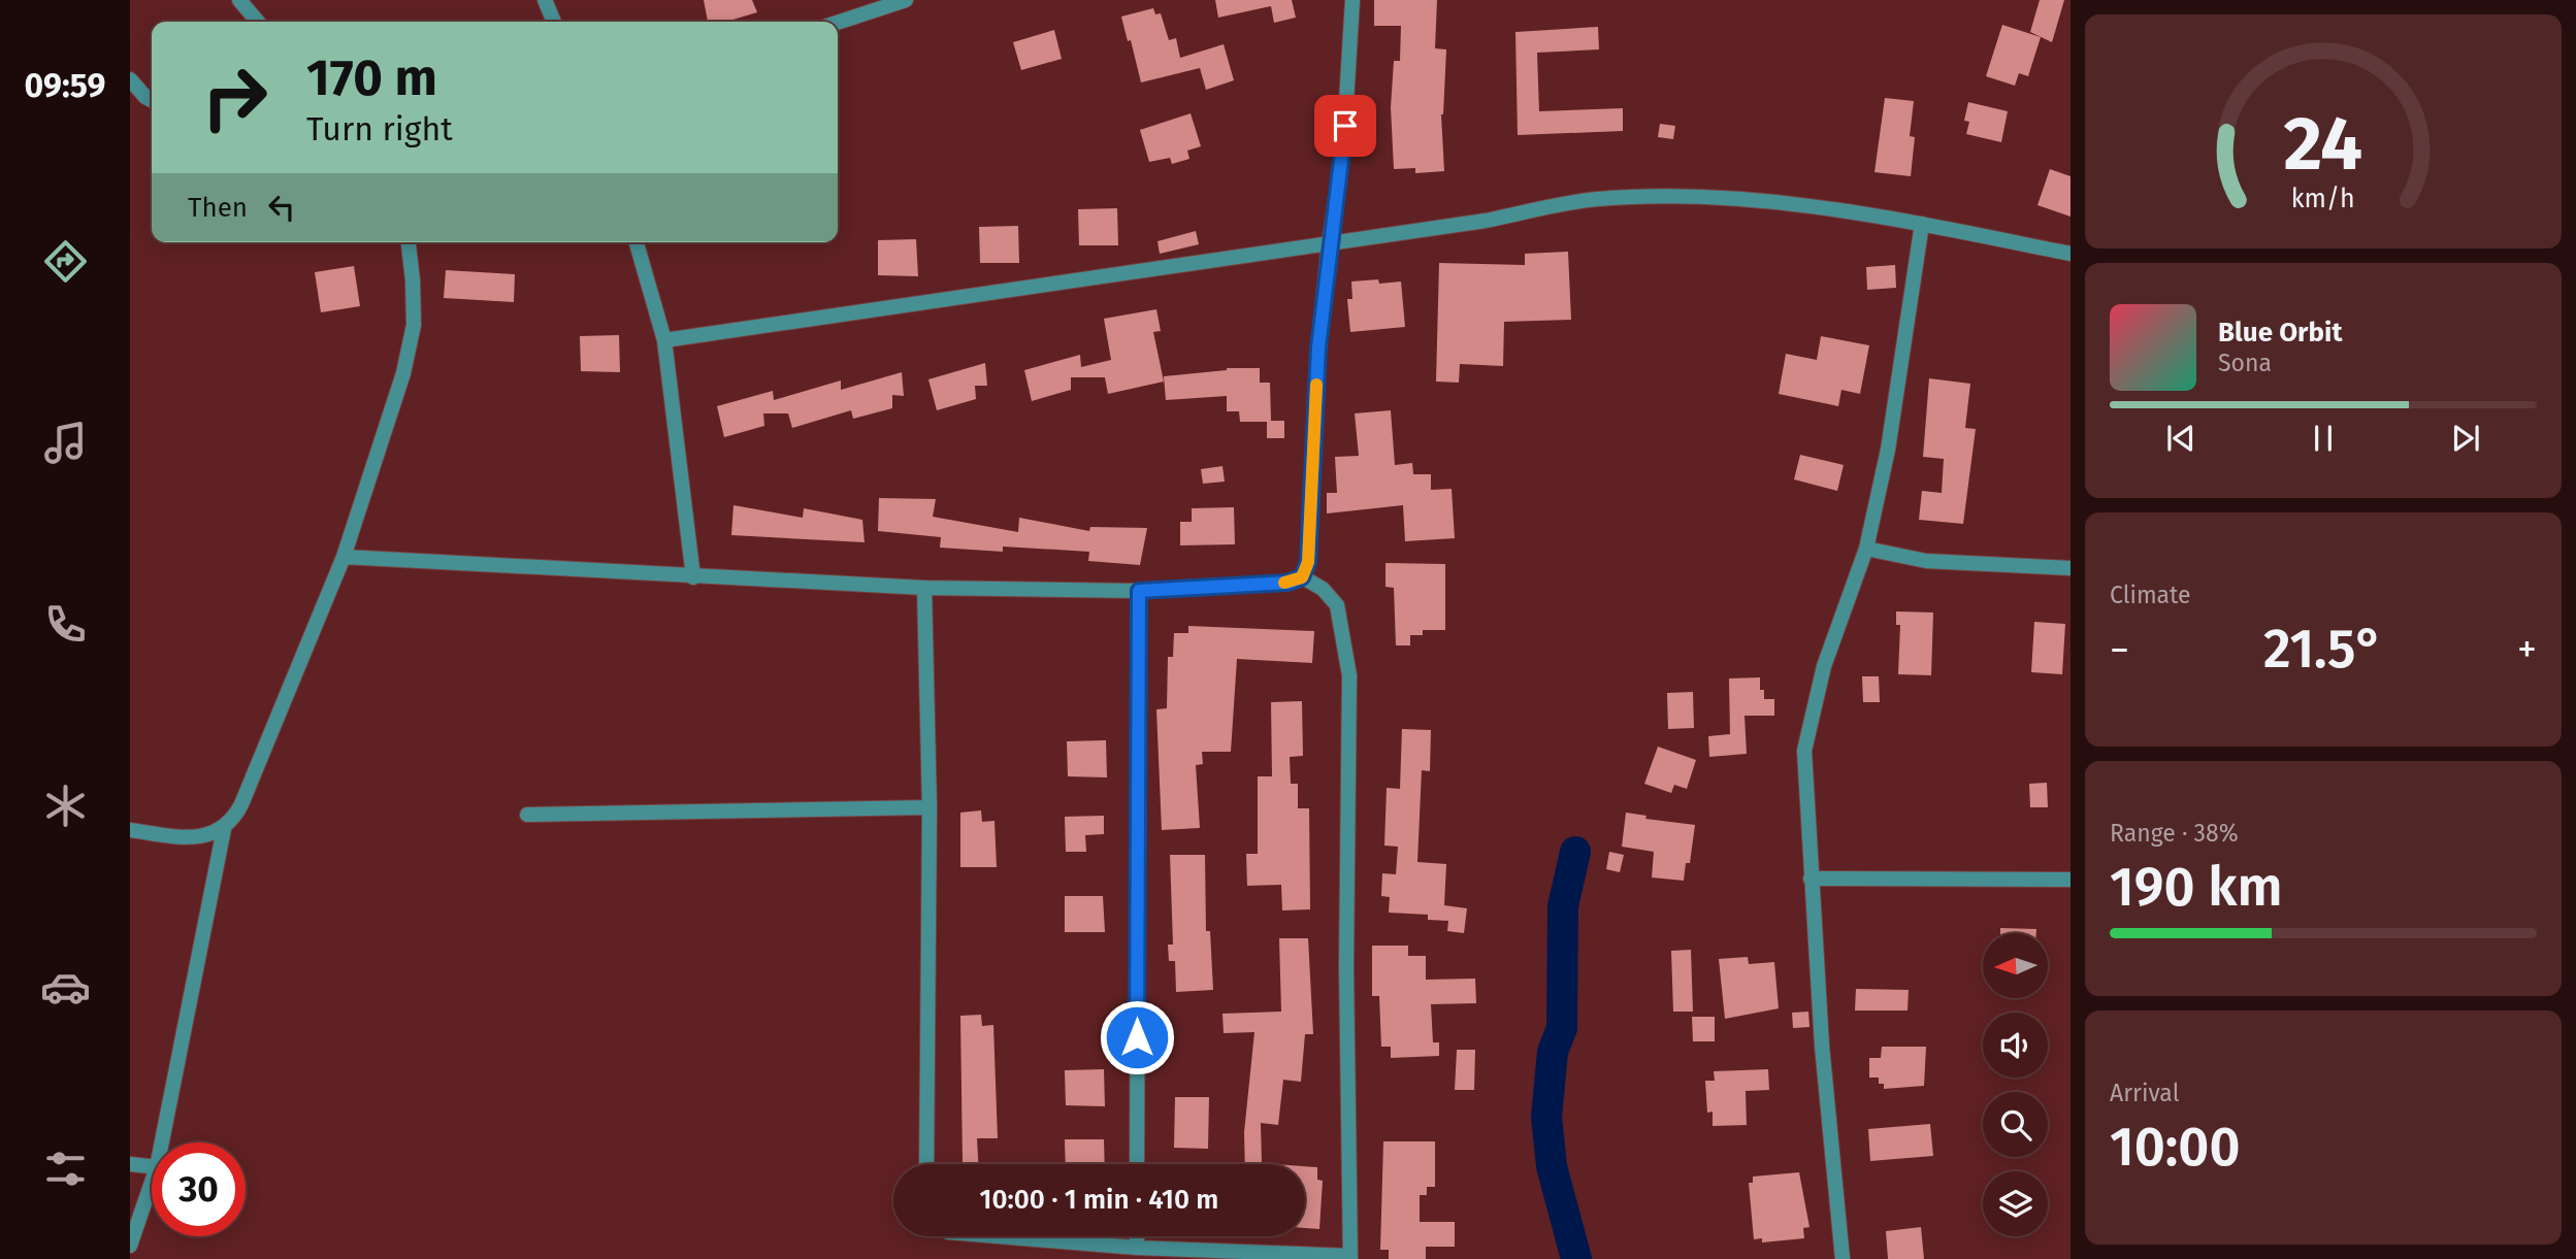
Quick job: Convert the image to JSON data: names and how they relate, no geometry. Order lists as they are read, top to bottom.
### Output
{
  "north": "left",
  "page": {
    "tabs": "09:59",
    "turn": ["170 m", "Turn right"],
    "then": "Then",
    "song": ["Blue Orbit", "Sona"],
    "tile": [
      "Climate",
      ["Range · 38%", "190 km"],
      ["Arrival", "10:00"]
    ],
    "heat": ["−", "21.5°", "+"],
    "limit": "30",
    "trip": "10:00 · 1 min · 410 m",
    "gauge": ["24", "km/h"]
  }
}
